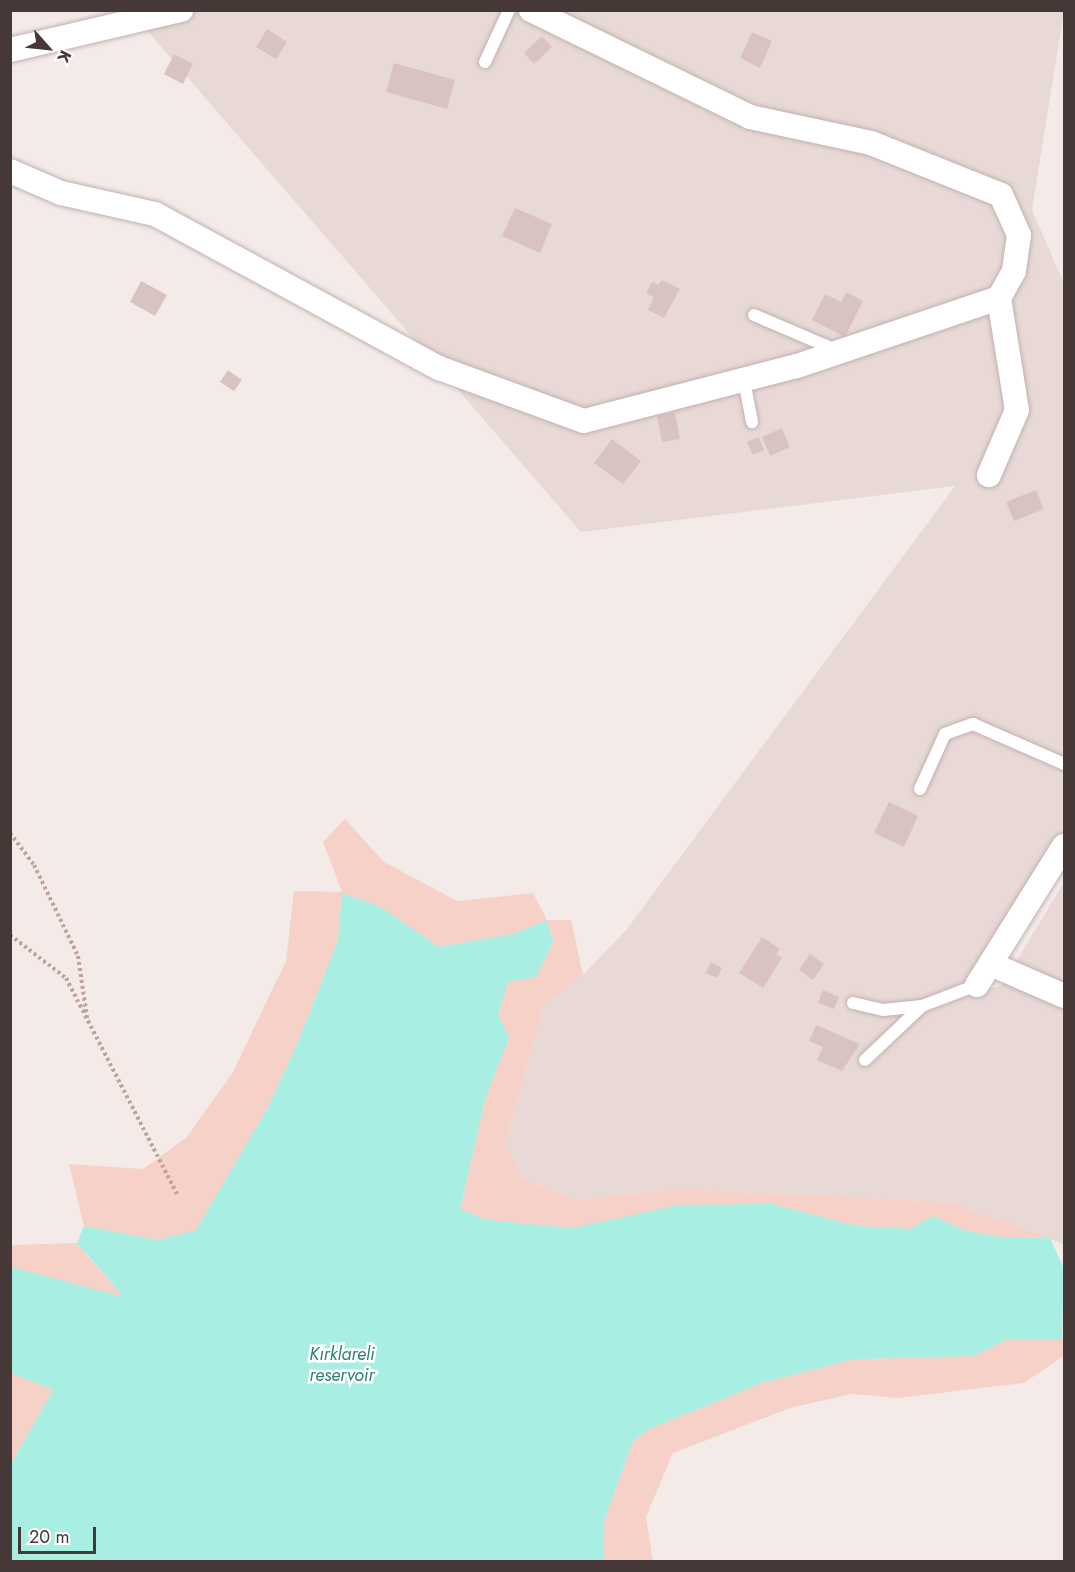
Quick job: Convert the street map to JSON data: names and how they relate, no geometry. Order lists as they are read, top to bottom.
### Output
{
  "water": ["Kırklareli reservoir"],
  "scale_bar": "20 m",
  "north": "bottom right"
}
